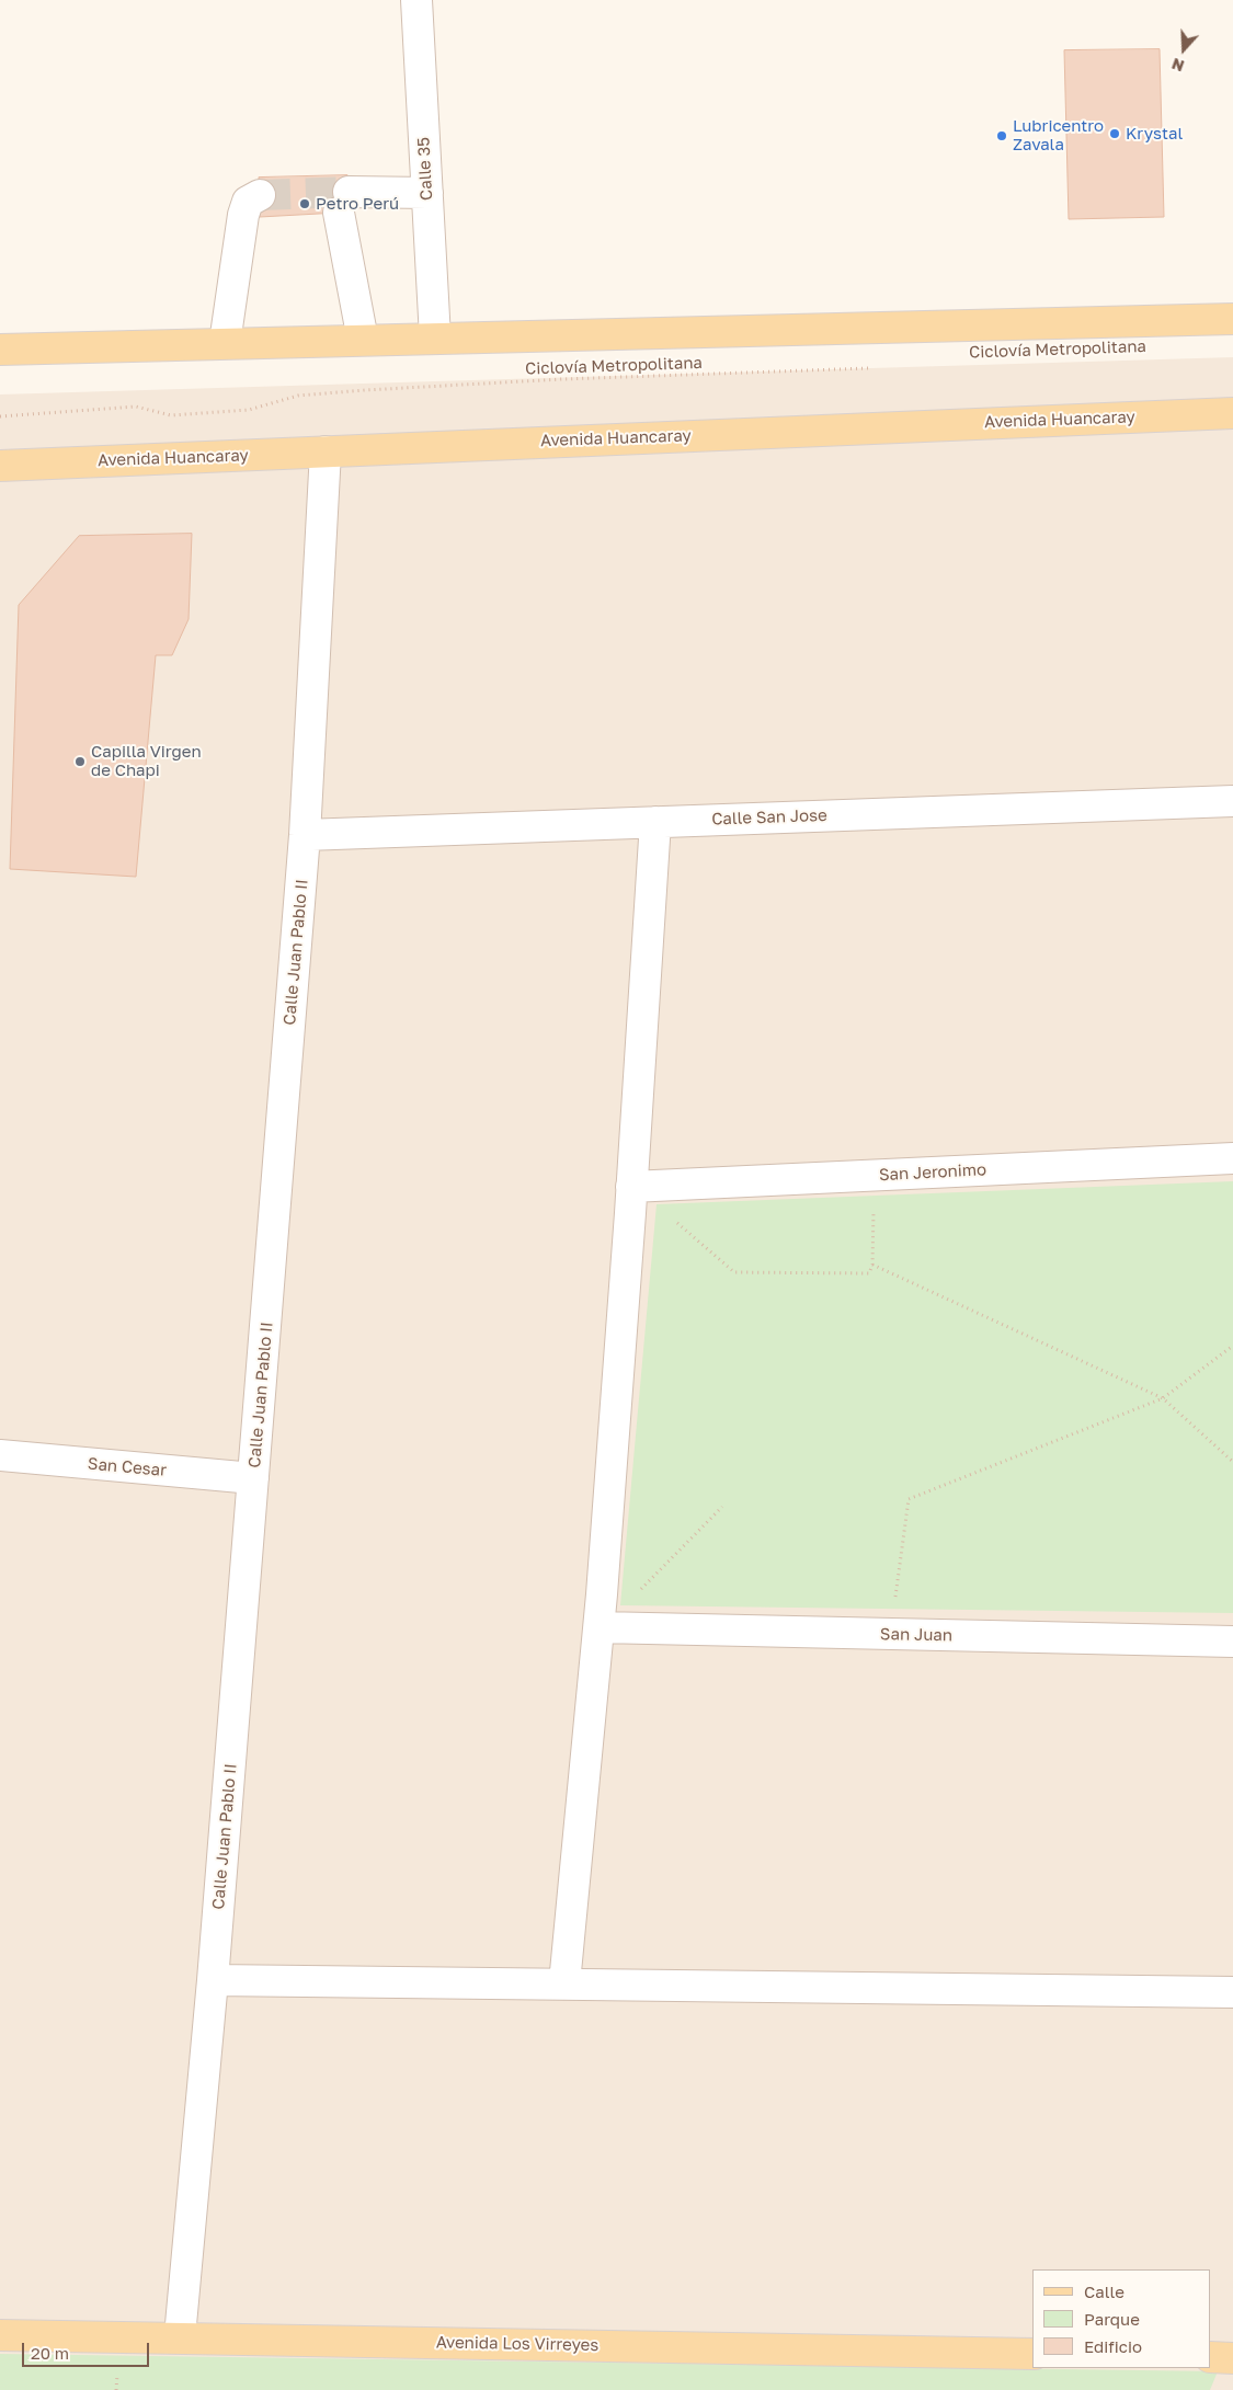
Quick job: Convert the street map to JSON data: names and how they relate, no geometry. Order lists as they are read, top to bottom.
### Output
{
  "streets": {
    "main road": ["Avenida Huancaray", "Avenida Los Virreyes"],
    "street": [
      "Calle 35",
      "Calle San Jose",
      "Calle Juan Pablo II",
      "San Jeronimo",
      "San Cesar",
      "San Juan"
    ],
    "path": ["Ciclovía Metropolitana"]
  },
  "crossings": [
    ["Avenida Huancaray", "Calle Juan Pablo II"],
    ["Calle San Jose", "Calle Juan Pablo II"],
    ["Calle Juan Pablo II", "San Cesar"],
    ["Calle Juan Pablo II", "Avenida Los Virreyes"]
  ],
  "places": [
    "Krystal",
    "Lubricentro Zavala",
    "Petro Perú",
    "Capilla Virgen de Chapi"
  ],
  "legend": ["Calle", "Parque", "Edificio"],
  "scale_bar": "20 m",
  "north": "bottom"
}
